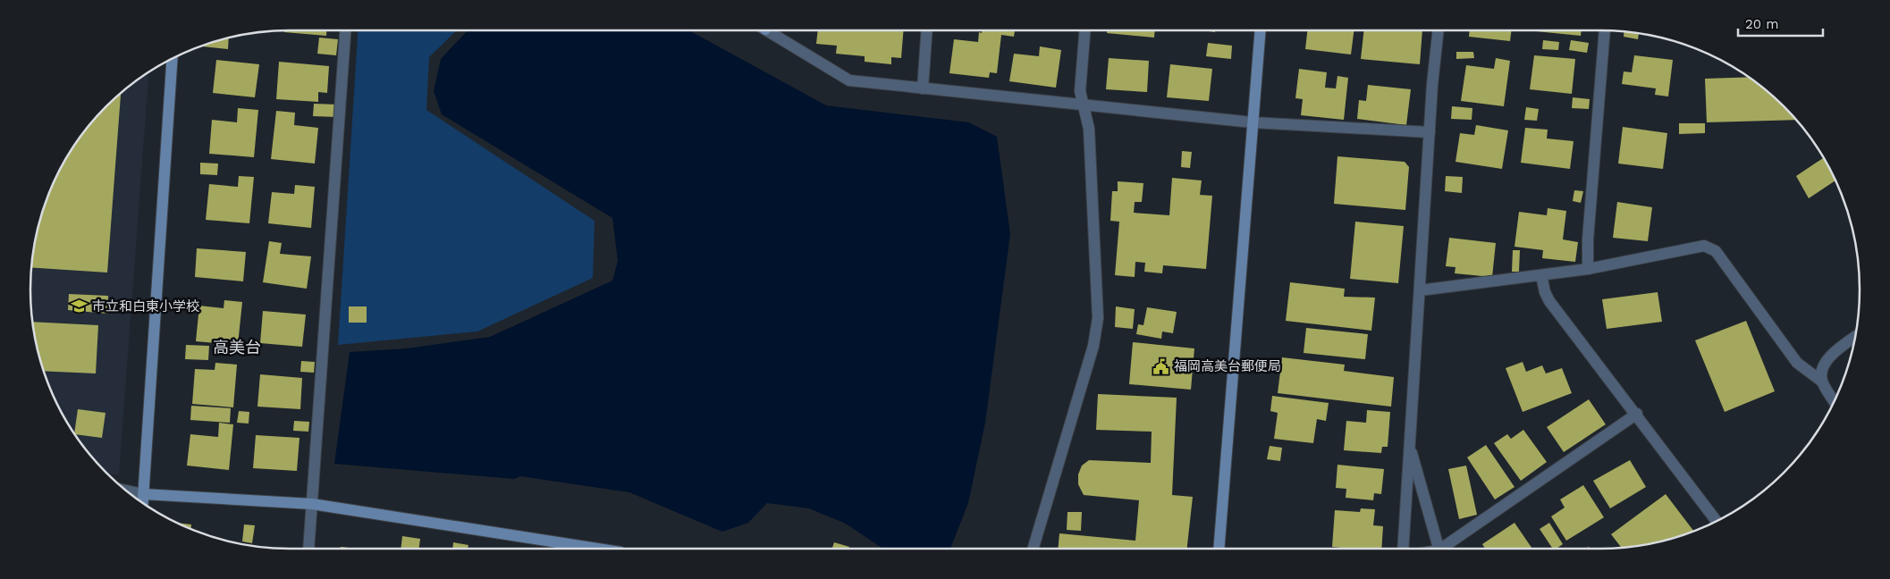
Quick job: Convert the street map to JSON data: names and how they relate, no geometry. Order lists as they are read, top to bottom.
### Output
{
  "districts": ["高美台"],
  "places": {
    "school or university": ["市立和白東小学校"],
    "public building": ["福岡高美台郵便局"]
  },
  "scale_bar": "20 m"
}
